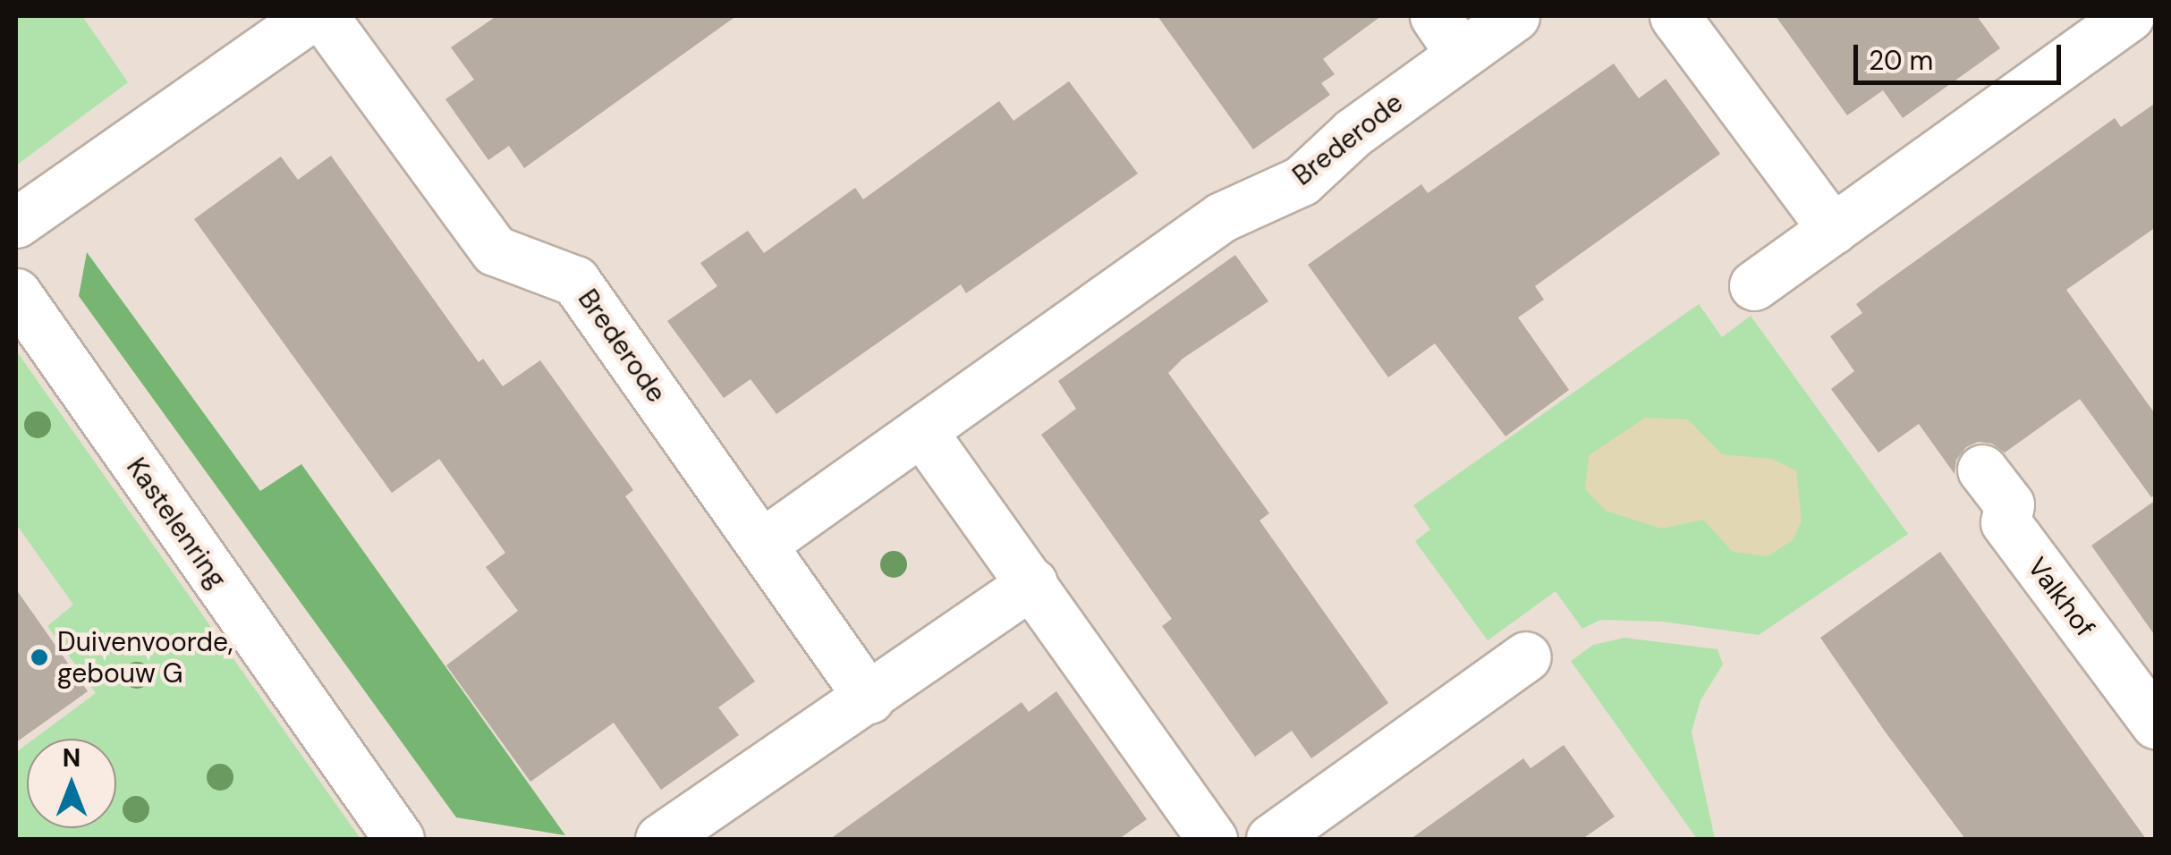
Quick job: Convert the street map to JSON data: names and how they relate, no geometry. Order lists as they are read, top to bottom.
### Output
{
  "streets": {
    "street": ["Brederode", "Kastelenring", "Valkhof"]
  },
  "places": ["Duivenvoorde, gebouw G"],
  "scale_bar": "20 m",
  "north": "top"
}
